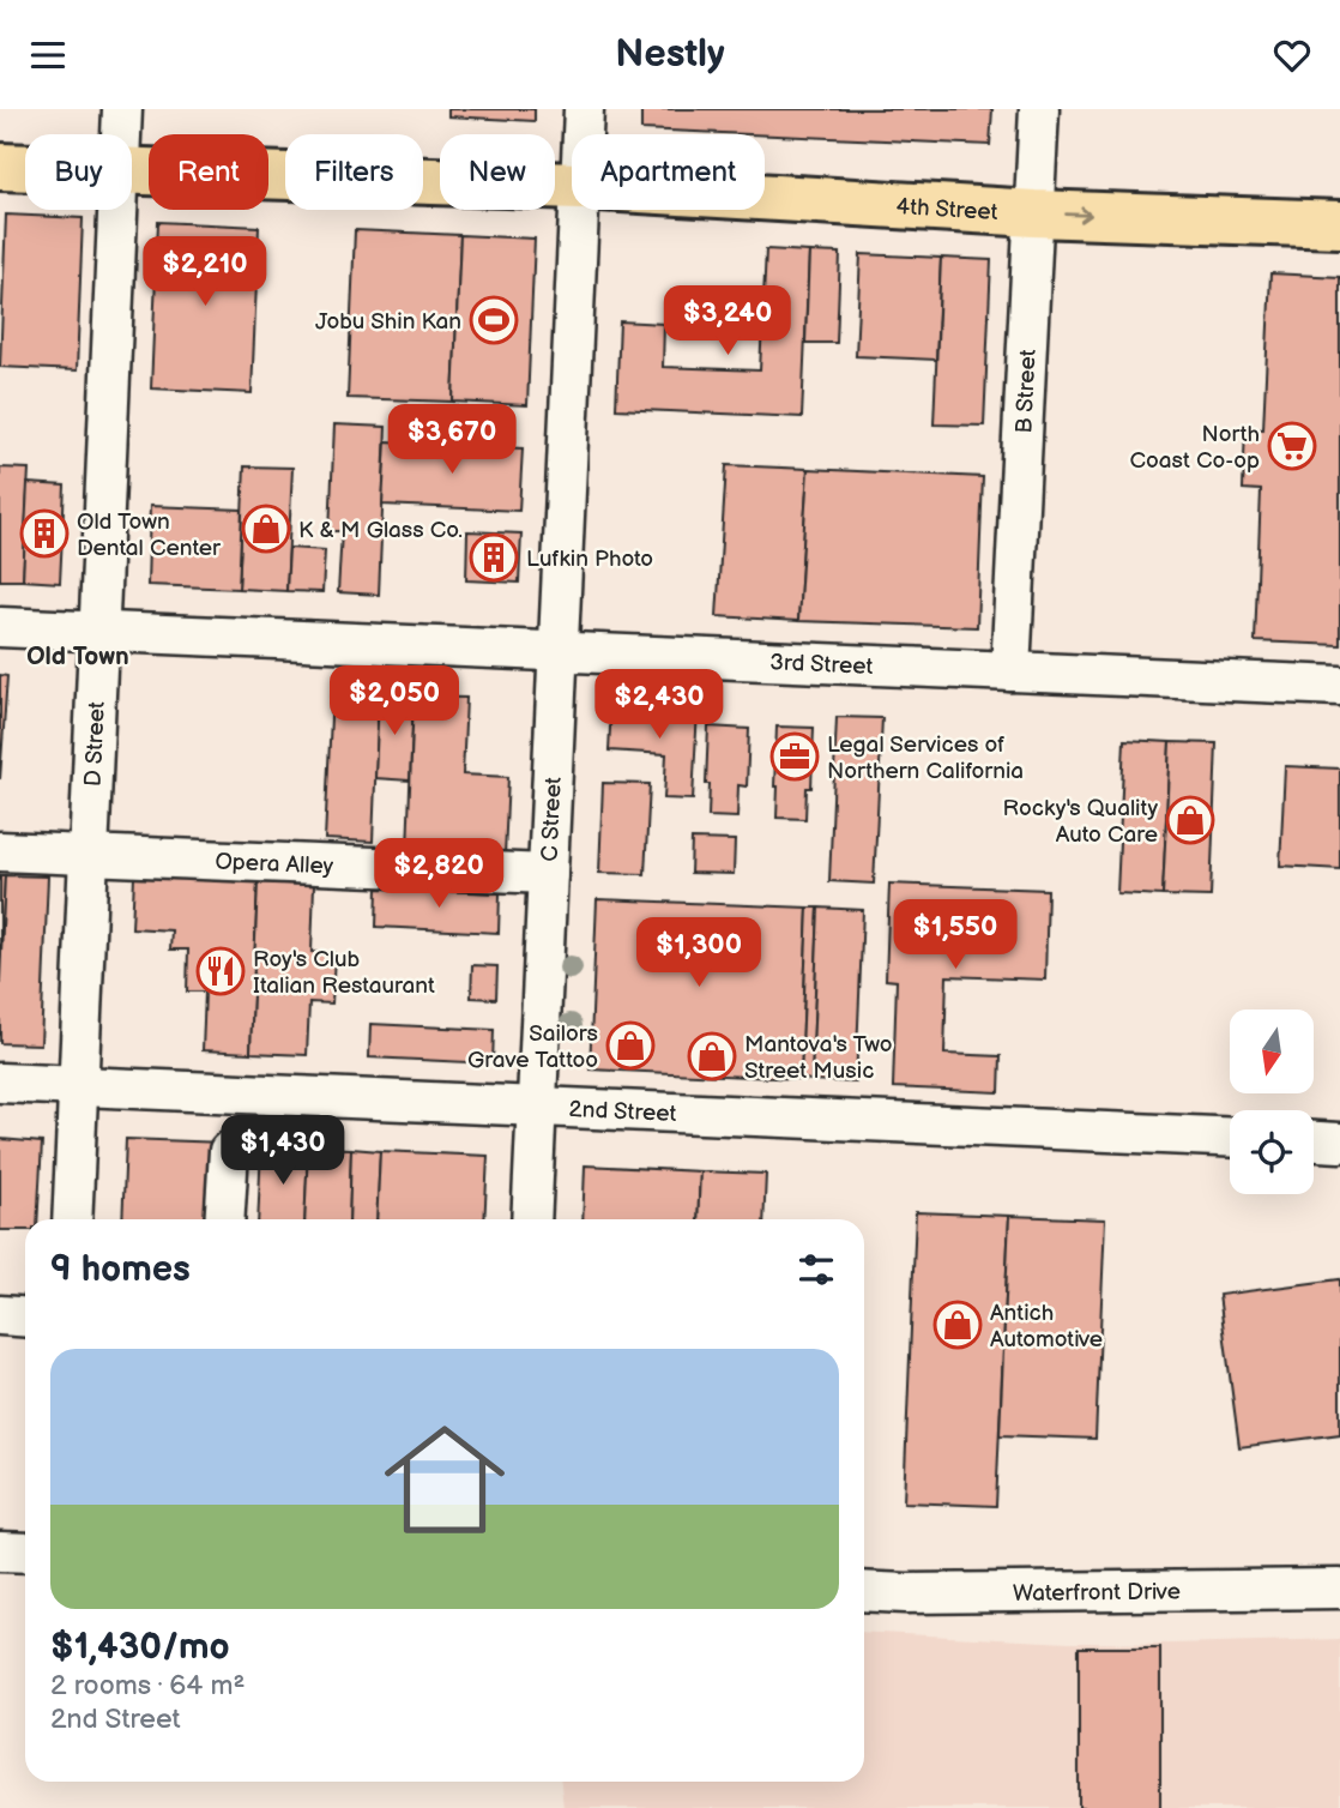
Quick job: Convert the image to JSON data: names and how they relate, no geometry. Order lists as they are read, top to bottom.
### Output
{
  "streets": {
    "highway": ["4th Street"],
    "street": [
      "B Street",
      "3rd Street",
      "D Street",
      "C Street",
      "Opera Alley",
      "2nd Street",
      "Waterfront Drive"
    ]
  },
  "crossings": [
    ["4th Street", "B Street"],
    ["B Street", "3rd Street"],
    ["3rd Street", "D Street"],
    ["3rd Street", "C Street"],
    ["D Street", "Opera Alley"],
    ["D Street", "2nd Street"],
    ["C Street", "Opera Alley"],
    ["C Street", "2nd Street"]
  ],
  "districts": ["Old Town"],
  "places": {
    "sports": ["Jobu Shin Kan"],
    "supermarket": ["North Coast Co-op"],
    "shop": [
      "K & M Glass Co.",
      "Rocky's Quality Auto Care",
      "Sailors Grave Tattoo",
      "Mantova's Two Street Music",
      "Antich Automotive"
    ],
    "building": ["Old Town Dental Center", "Lufkin Photo"],
    "office": ["Legal Services of Northern California"],
    "restaurant": ["Roy's Club Italian Restaurant"]
  },
  "north": "bottom",
  "page": {
    "header": "Nestly",
    "chip": [
      "Buy",
      "Rent",
      "Filters",
      "New",
      "Apartment"
    ],
    "price": [
      "$2,210",
      "$3,240",
      "$3,670",
      "$2,050",
      "$2,430",
      "$2,820",
      "$1,550",
      "$1,300",
      "$1,430"
    ],
    "heading": "9 homes",
    "list": [
      {
        "name": "$1,430/mo",
        "note": "2 rooms · 64 m² · 2nd Street"
      }
    ]
  }
}
